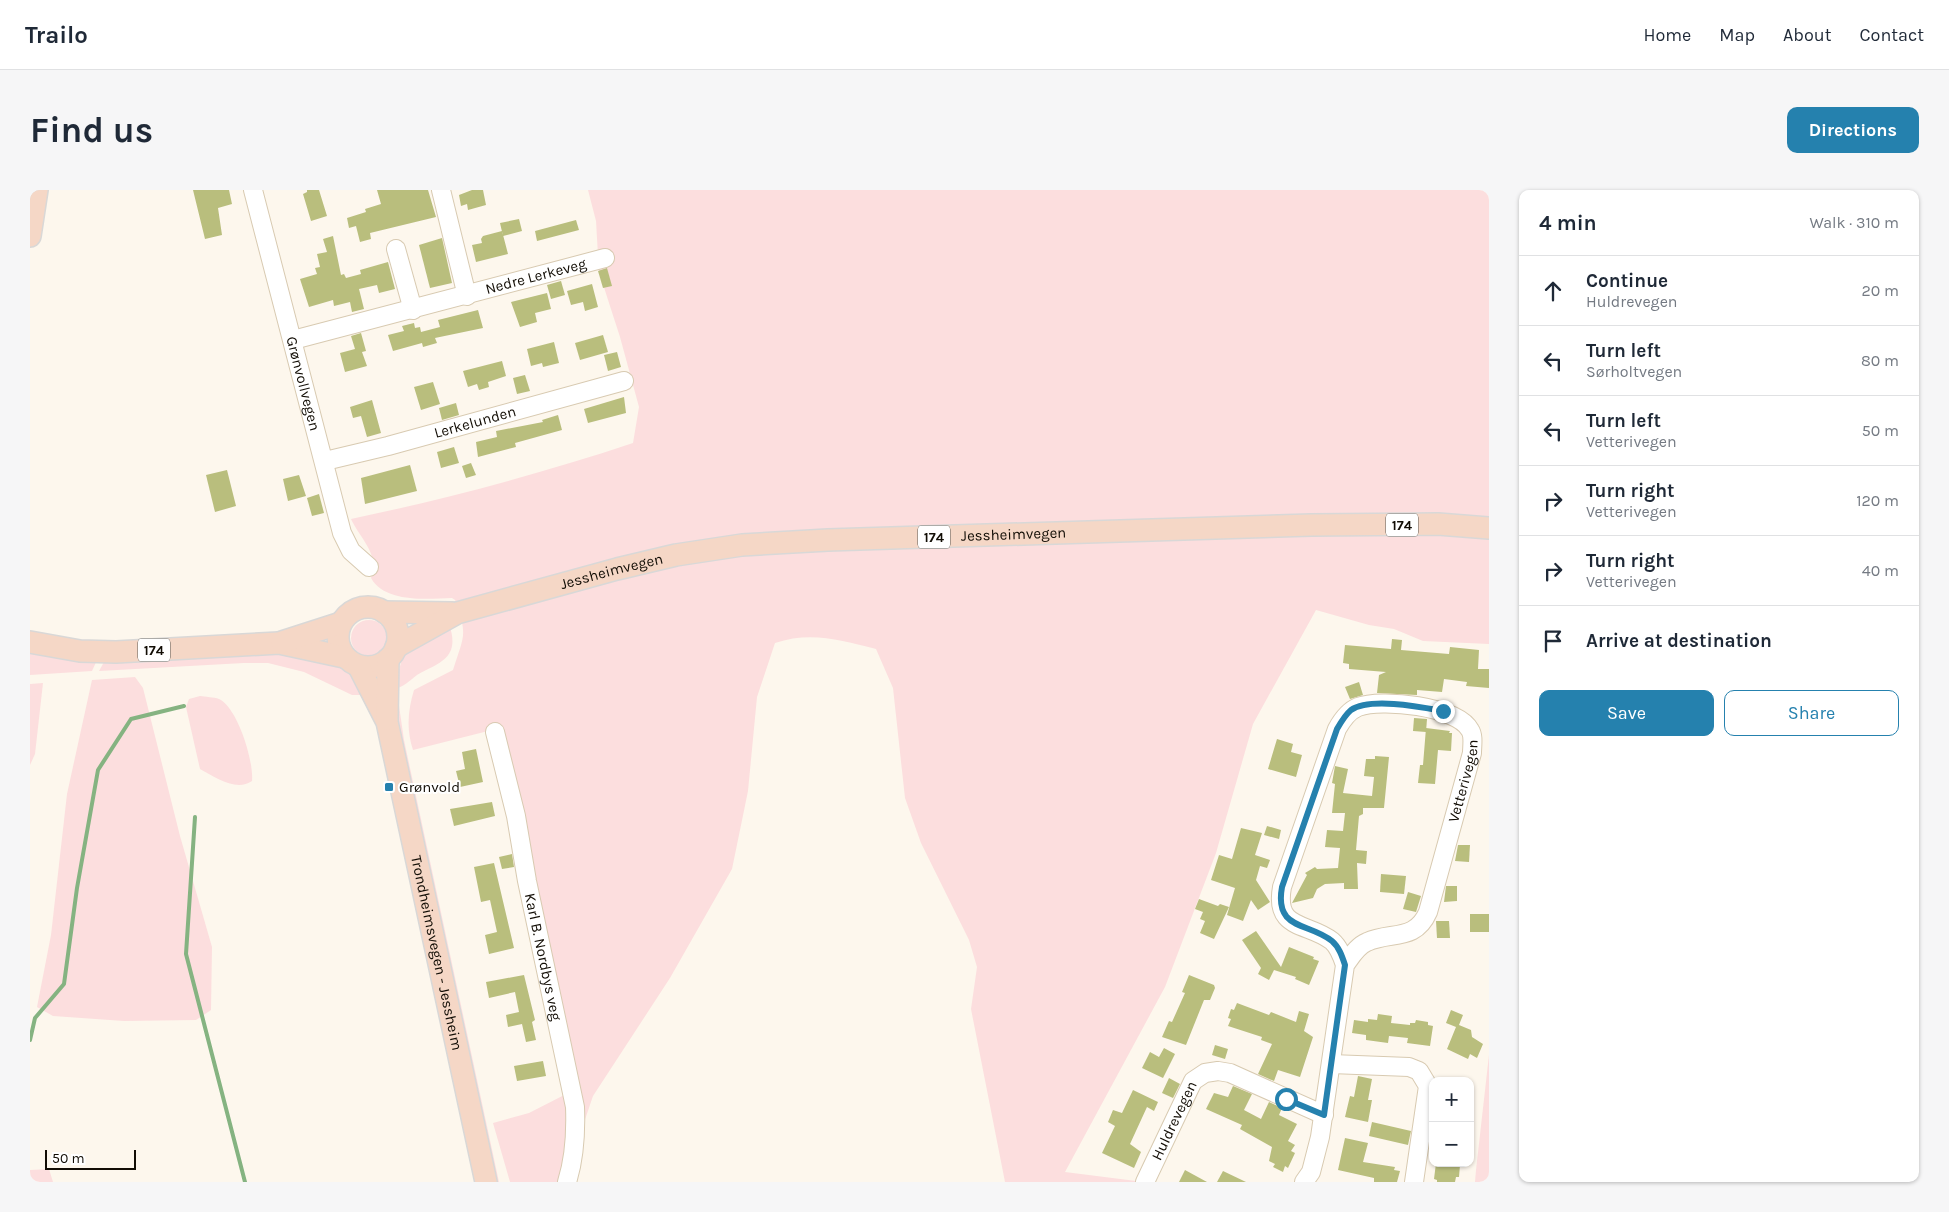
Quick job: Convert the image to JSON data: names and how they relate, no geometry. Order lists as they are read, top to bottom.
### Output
{
  "streets": {
    "main road": ["174", "Jessheimvegen", "Trondheimsvegen - Jessheim"],
    "street": [
      "Nedre Lerkeveg",
      "Grønvollvegen",
      "Lerkelunden",
      "Vetterivegen",
      "Karl B. Nordbys veg",
      "Huldrevegen"
    ]
  },
  "crossings": [
    ["Nedre Lerkeveg", "Grønvollvegen"],
    ["Grønvollvegen", "Lerkelunden"],
    ["174", "Jessheimvegen"],
    ["174", "Trondheimsvegen - Jessheim"],
    ["Jessheimvegen", "Trondheimsvegen - Jessheim"]
  ],
  "places": {
    "transit": ["Grønvold"]
  },
  "scale_bar": "50 m",
  "page": {
    "header": "Trailo",
    "nav": [
      "Home",
      "Map",
      "About",
      "Contact"
    ],
    "buttons": [
      "Directions",
      ["Save", "Share"]
    ],
    "title": "Find us",
    "heading": ["4 min", "Walk · 310 m"],
    "list": [
      ["Continue", "Huldrevegen", "20 m"],
      ["Turn left", "Sørholtvegen", "80 m"],
      ["Turn left", "Vetterivegen", "50 m"],
      ["Turn right", "Vetterivegen", "120 m"],
      ["Turn right", "Vetterivegen", "40 m"],
      "Arrive at destination"
    ],
    "map_buttons": ["+", "−"],
    "scale": "50 m"
  }
}
